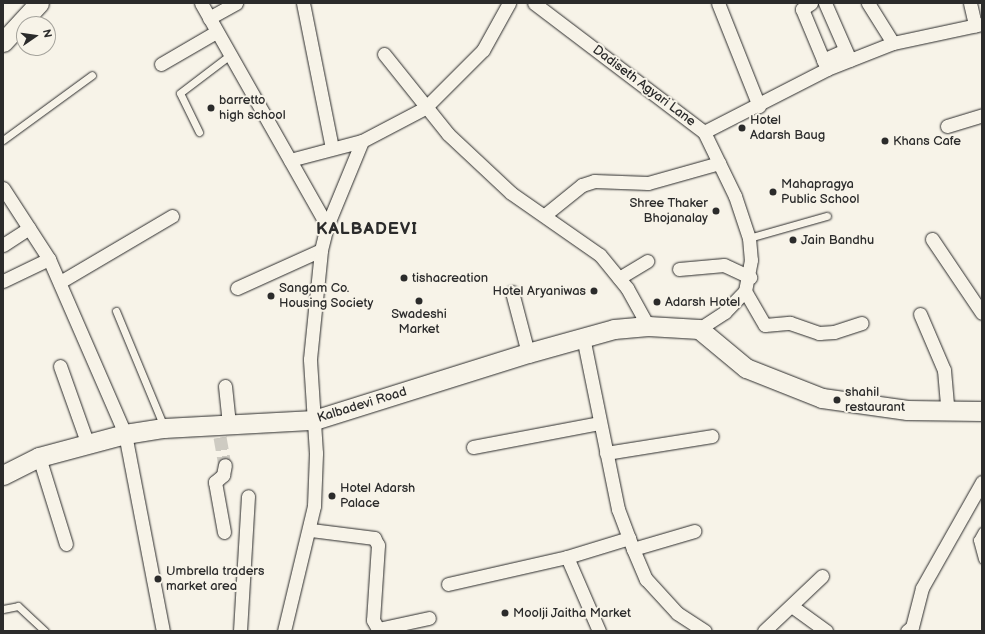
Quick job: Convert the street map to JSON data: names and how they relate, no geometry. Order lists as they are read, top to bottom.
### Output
{
  "streets": {
    "main road": ["Kalbadevi Road"],
    "street": ["Dadiseth Agyari Lane"]
  },
  "crossings": [
    ["Dadiseth Agyari Lane", "Kalbadevi Road"]
  ],
  "districts": ["KALBADEVI"],
  "places": [
    "barretto high school",
    "Hotel Adarsh Baug",
    "Khans Cafe",
    "Mahapragya Public School",
    "Shree Thaker Bhojanalay",
    "Jain Bandhu",
    "tishacreation",
    "Hotel Aryaniwas",
    "Sangam Co. Housing Society",
    "Swadeshi Market",
    "Adarsh Hotel",
    "shahil restaurant",
    "Hotel Adarsh Palace",
    "Umbrella traders market area",
    "Moolji Jaitha Market"
  ],
  "north": "right"
}
